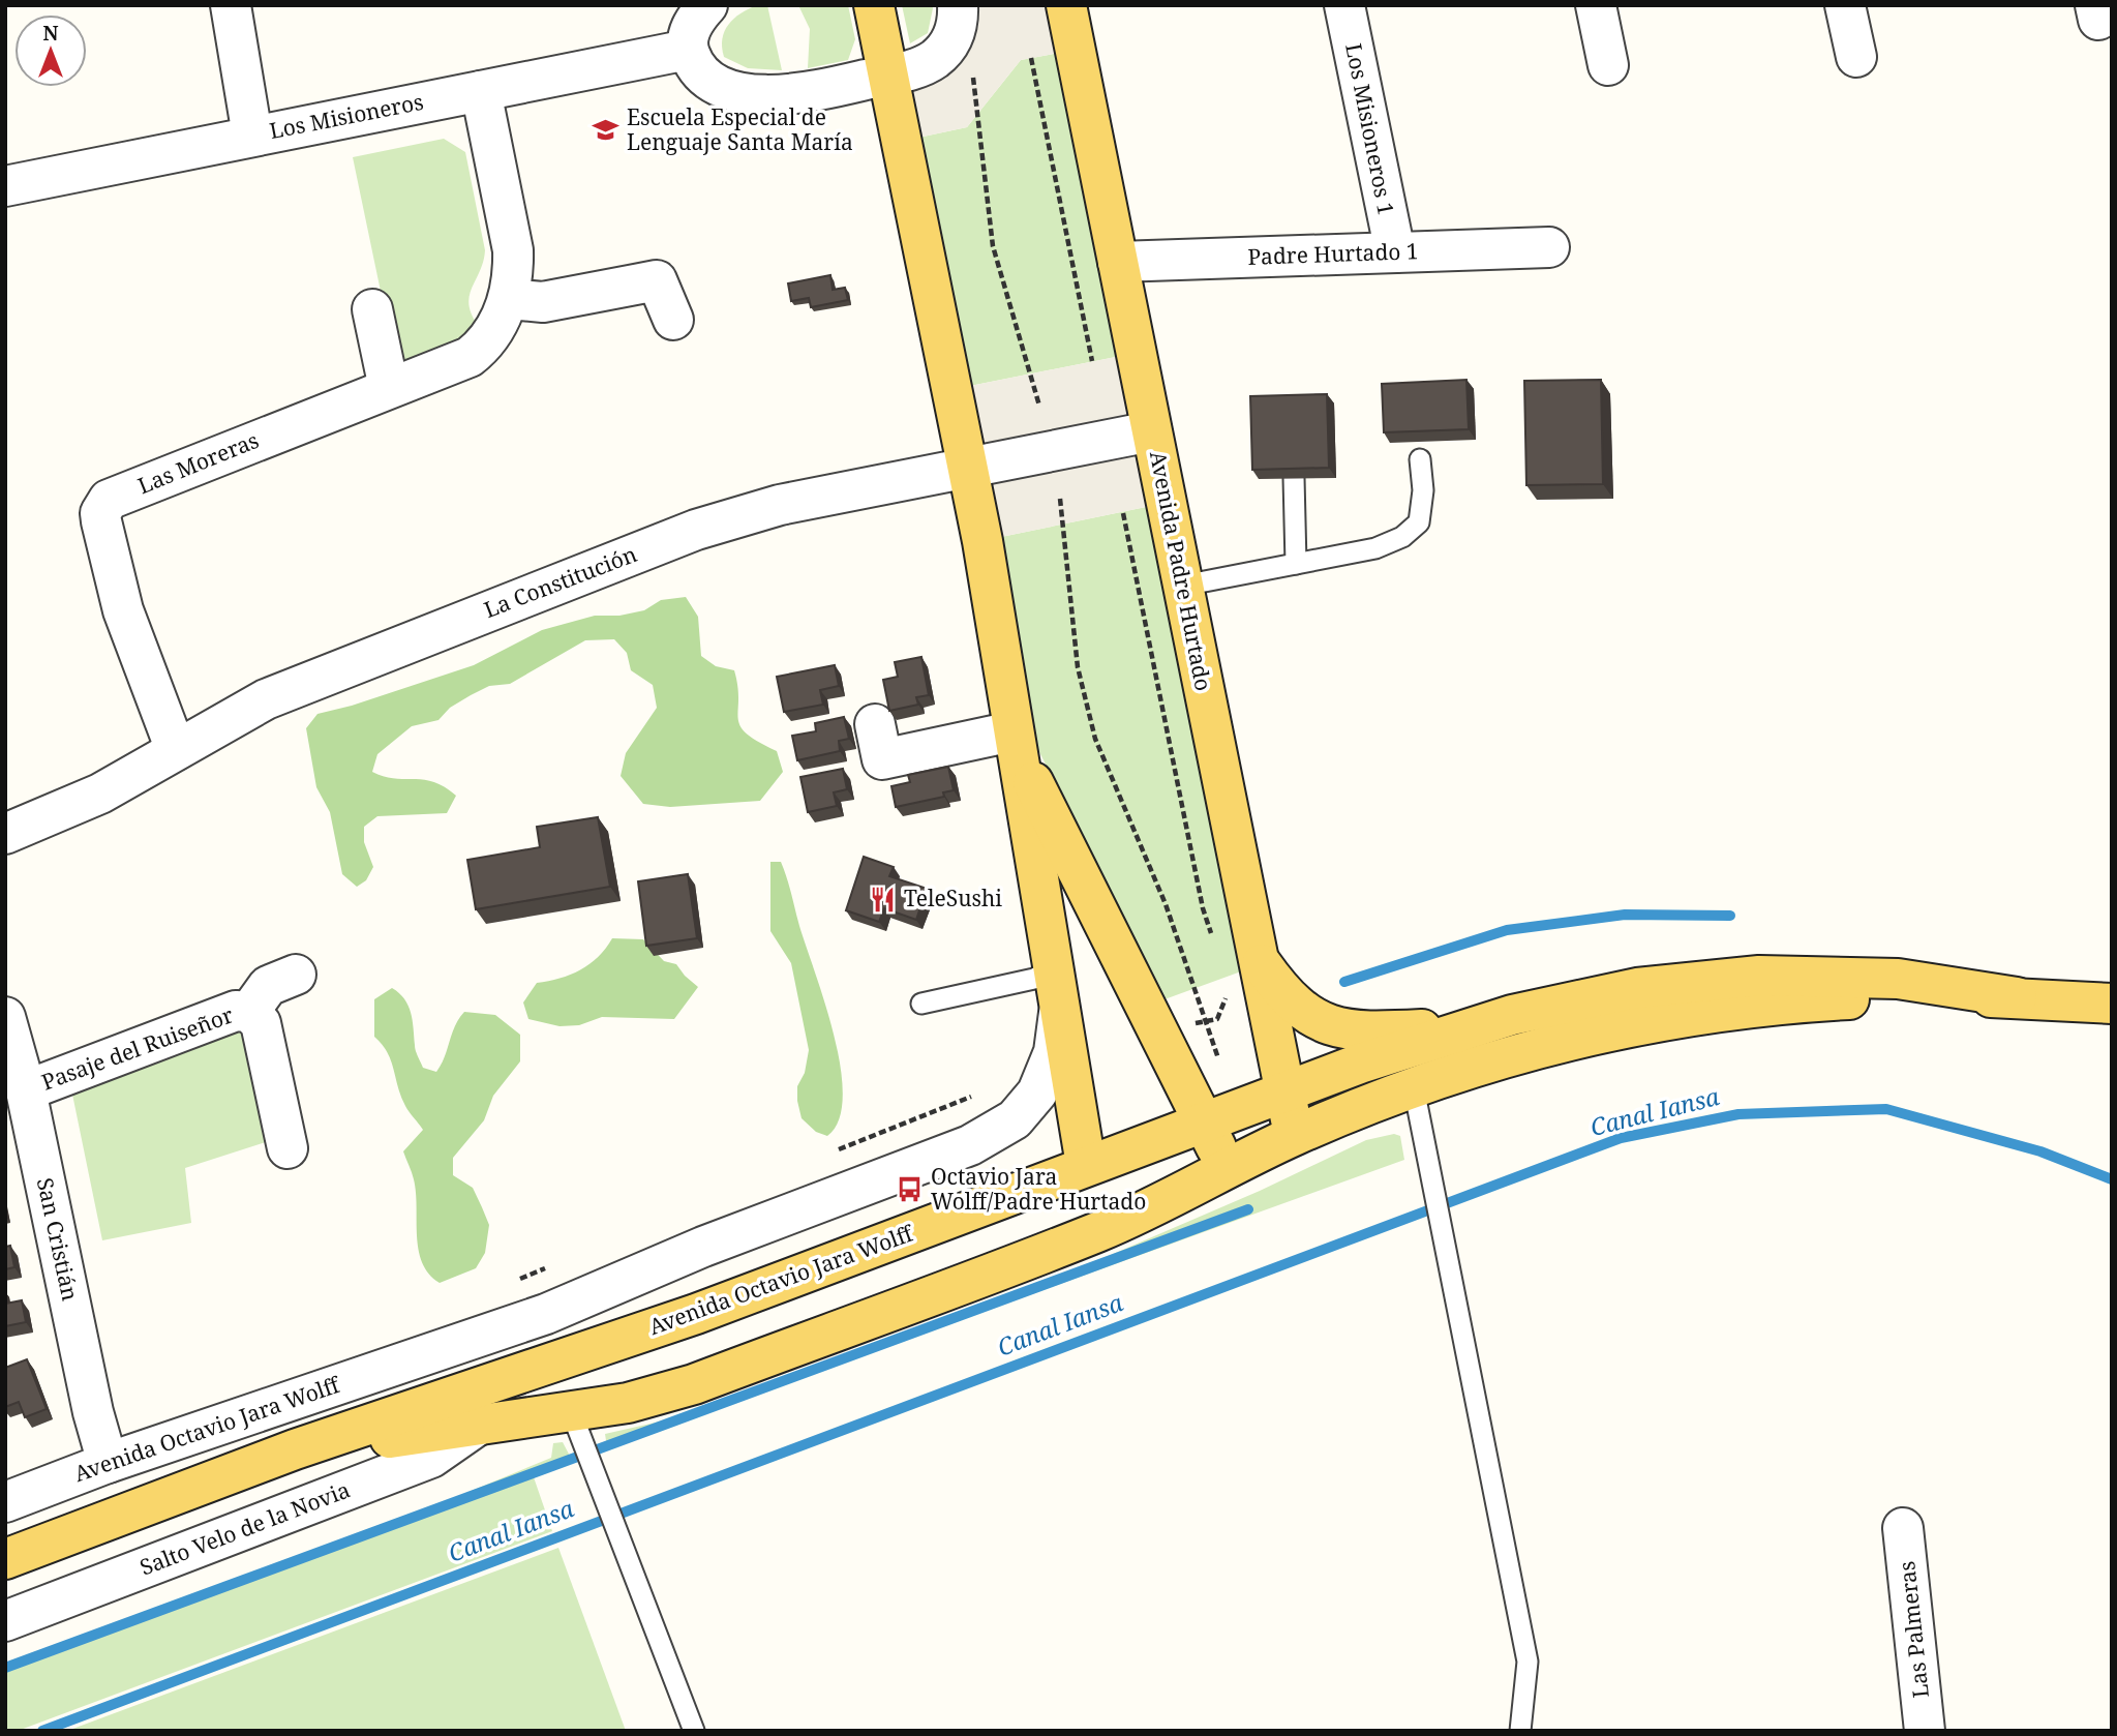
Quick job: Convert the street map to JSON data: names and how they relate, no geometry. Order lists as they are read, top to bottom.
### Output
{
  "streets": {
    "main road": ["Avenida Padre Hurtado", "Avenida Octavio Jara Wolff"],
    "street": [
      "Los Misioneros",
      "Los Misioneros 1",
      "Padre Hurtado 1",
      "Las Moreras",
      "La Constitución",
      "Pasaje del Ruiseñor",
      "San Cristián",
      "Salto Velo de la Novia",
      "Las Palmeras"
    ]
  },
  "crossings": [
    ["Los Misioneros", "Las Moreras"],
    ["Los Misioneros 1", "Padre Hurtado 1"],
    ["Padre Hurtado 1", "Avenida Padre Hurtado"],
    ["Las Moreras", "La Constitución"],
    ["Avenida Padre Hurtado", "La Constitución"],
    ["Avenida Padre Hurtado", "Avenida Octavio Jara Wolff"],
    ["Pasaje del Ruiseñor", "San Cristián"],
    ["San Cristián", "Avenida Octavio Jara Wolff"],
    ["Avenida Octavio Jara Wolff", "Salto Velo de la Novia"]
  ],
  "water": ["Canal Iansa"],
  "places": {
    "school or university": ["Escuela Especial de Lenguaje Santa María"],
    "restaurant": ["TeleSushi"],
    "bus stop": ["Octavio Jara Wolff/Padre Hurtado"]
  },
  "north": "top"
}
